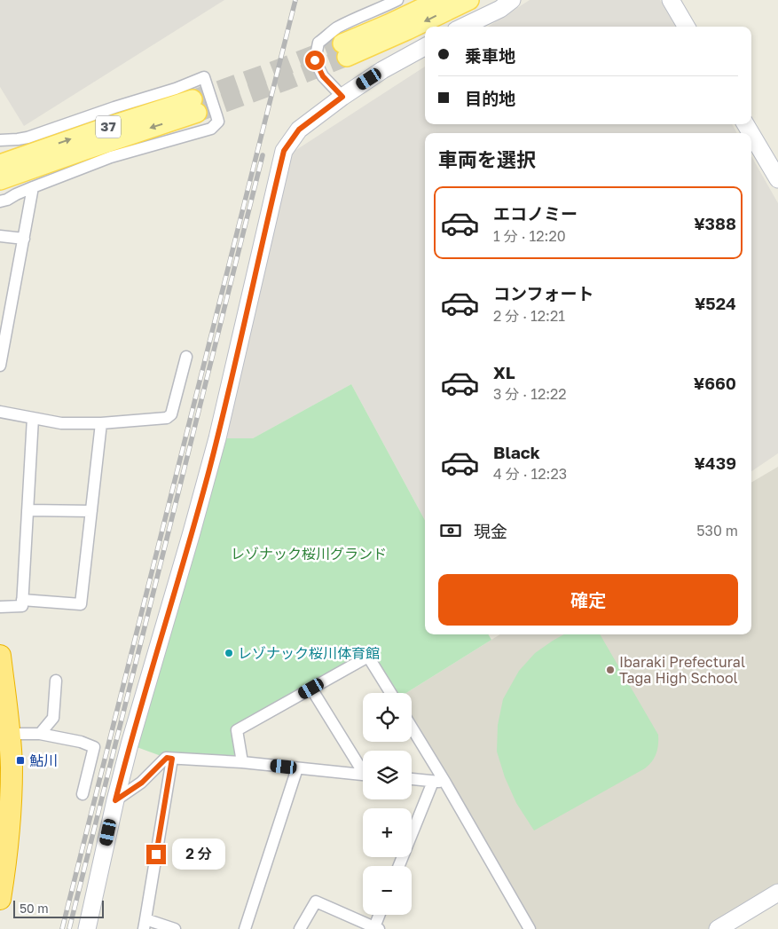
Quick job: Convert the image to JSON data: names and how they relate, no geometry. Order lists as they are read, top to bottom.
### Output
{
  "streets": {
    "main road": ["37"]
  },
  "parks": ["レゾナック桜川グランド"],
  "places": {
    "other": ["レゾナック桜川体育館", "Ibaraki Prefectural Taga High School"],
    "transit": ["鮎川"]
  },
  "scale_bar": "50 m",
  "page": {
    "banner": ["乗車地", "目的地"],
    "heading": "車両を選択",
    "list": [
      {
        "name": "エコノミー",
        "note": "1 分 · 12:20",
        "value": "¥388"
      },
      {
        "name": "コンフォート",
        "note": "2 分 · 12:21",
        "value": "¥524"
      },
      {
        "name": "XL",
        "note": "3 分 · 12:22",
        "value": "¥660"
      },
      {
        "name": "Black",
        "note": "4 分 · 12:23",
        "value": "¥439"
      }
    ],
    "pay": ["現金", "530 m"],
    "buttons": "確定",
    "map_buttons": ["+", "−"],
    "bubble": "2 分",
    "scale": "50 m"
  }
}
